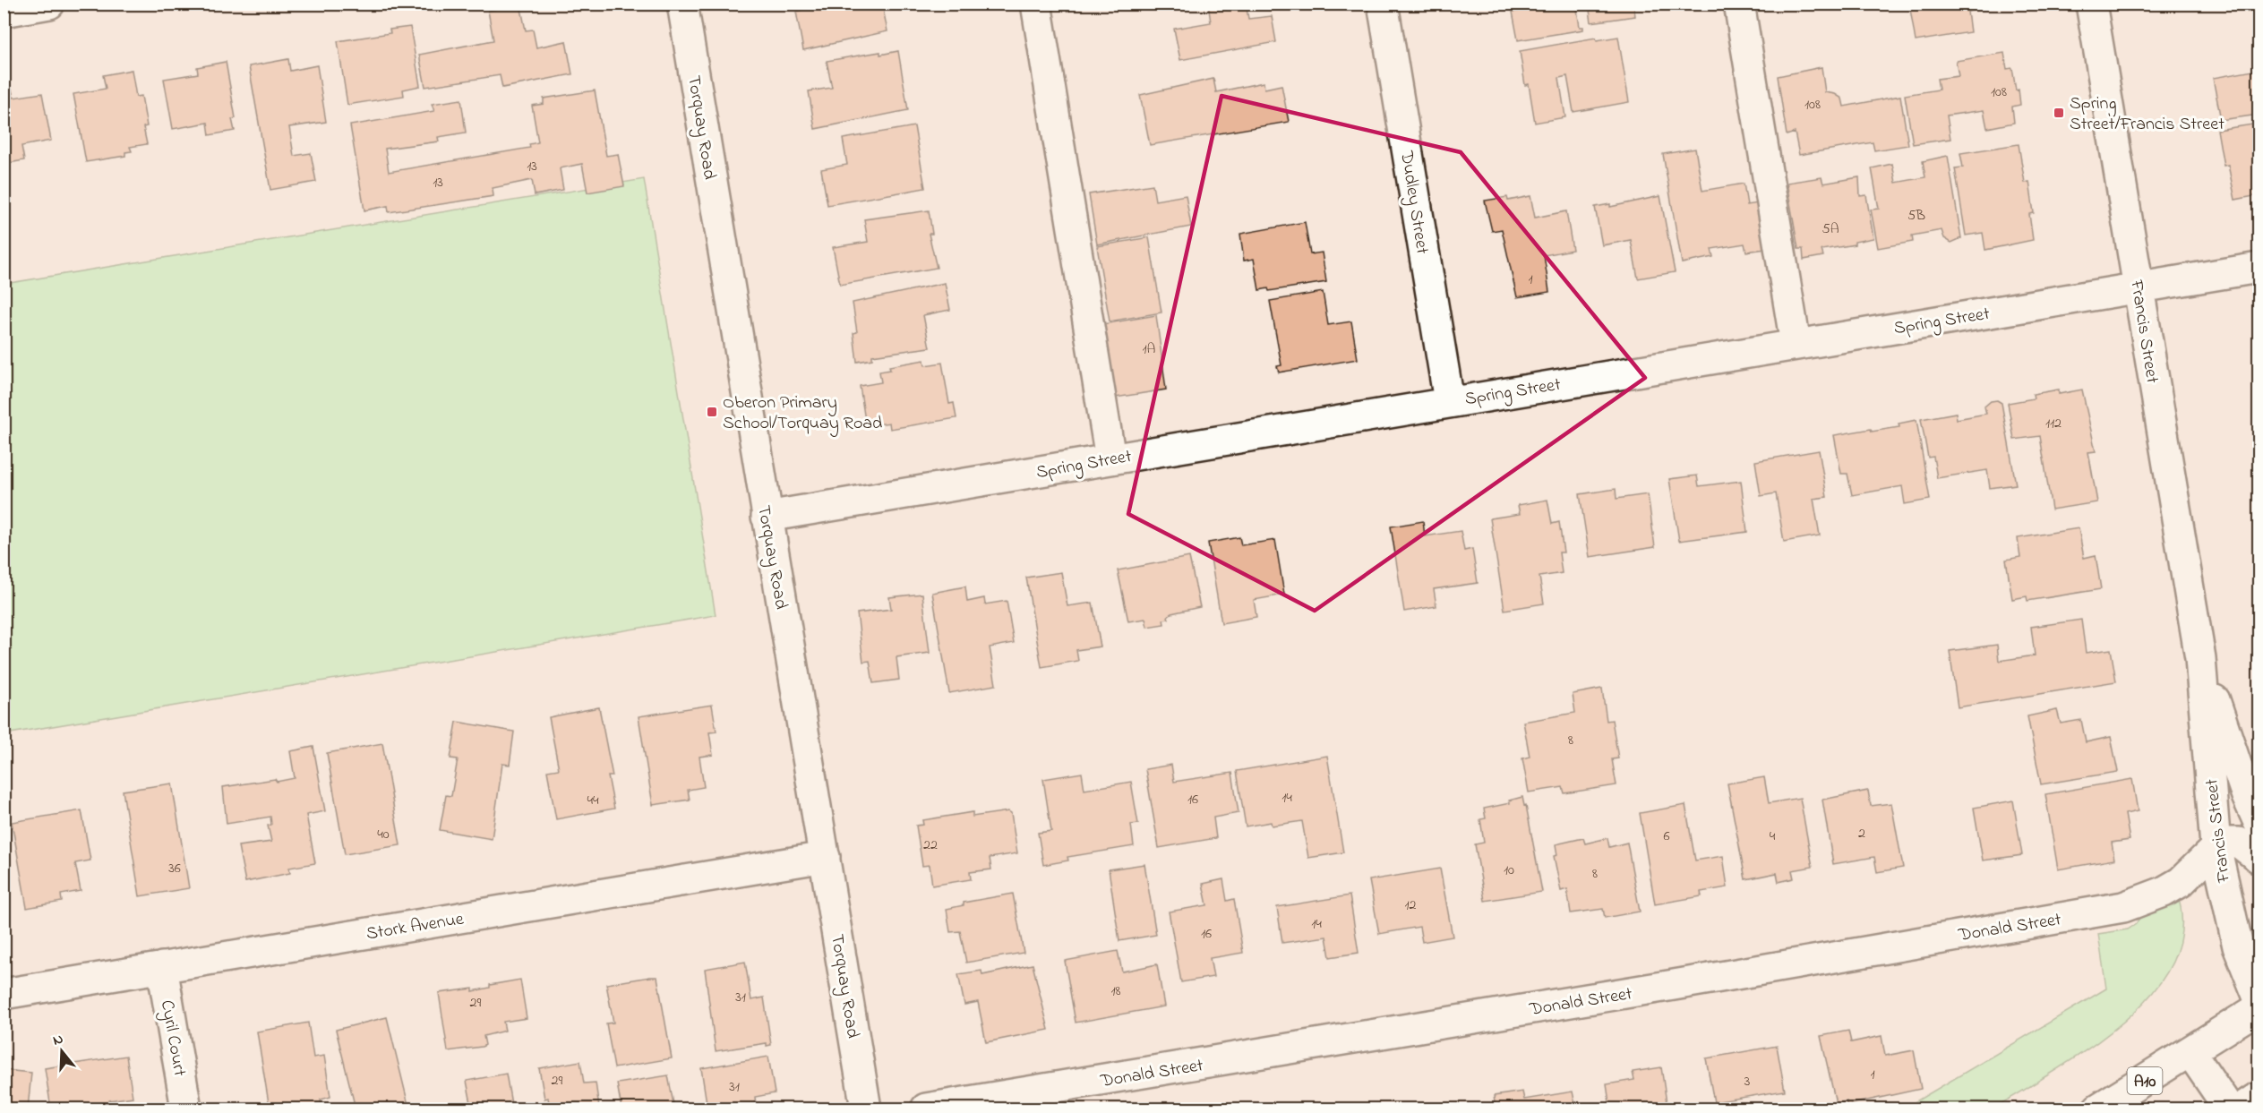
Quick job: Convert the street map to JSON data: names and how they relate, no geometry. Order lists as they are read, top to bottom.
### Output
{
  "streets": {
    "main road": [
      "Torquay Road",
      "Dudley Street",
      "Spring Street",
      "Francis Street",
      "Stork Avenue",
      "Donald Street",
      "Cyril Court",
      "A10"
    ]
  },
  "crossings": [
    ["Torquay Road", "Spring Street"],
    ["Torquay Road", "Stork Avenue"],
    ["Dudley Street", "Spring Street"],
    ["Spring Street", "Francis Street"],
    ["Francis Street", "Donald Street"],
    ["Stork Avenue", "Cyril Court"]
  ],
  "places": {
    "transit": ["Spring Street/Francis Street", "Oberon Primary School/Torquay Road"]
  },
  "house_numbers": [
    "108",
    "108",
    "13",
    "13",
    "5B",
    "5A",
    "1",
    "1A",
    "112",
    "8",
    "14",
    "16",
    "44",
    "2",
    "40",
    "6",
    "4",
    "22",
    "36",
    "10",
    "8",
    "12",
    "14",
    "16",
    "18",
    "31",
    "29",
    "1",
    "29",
    "3",
    "31"
  ],
  "north": "top"
}
